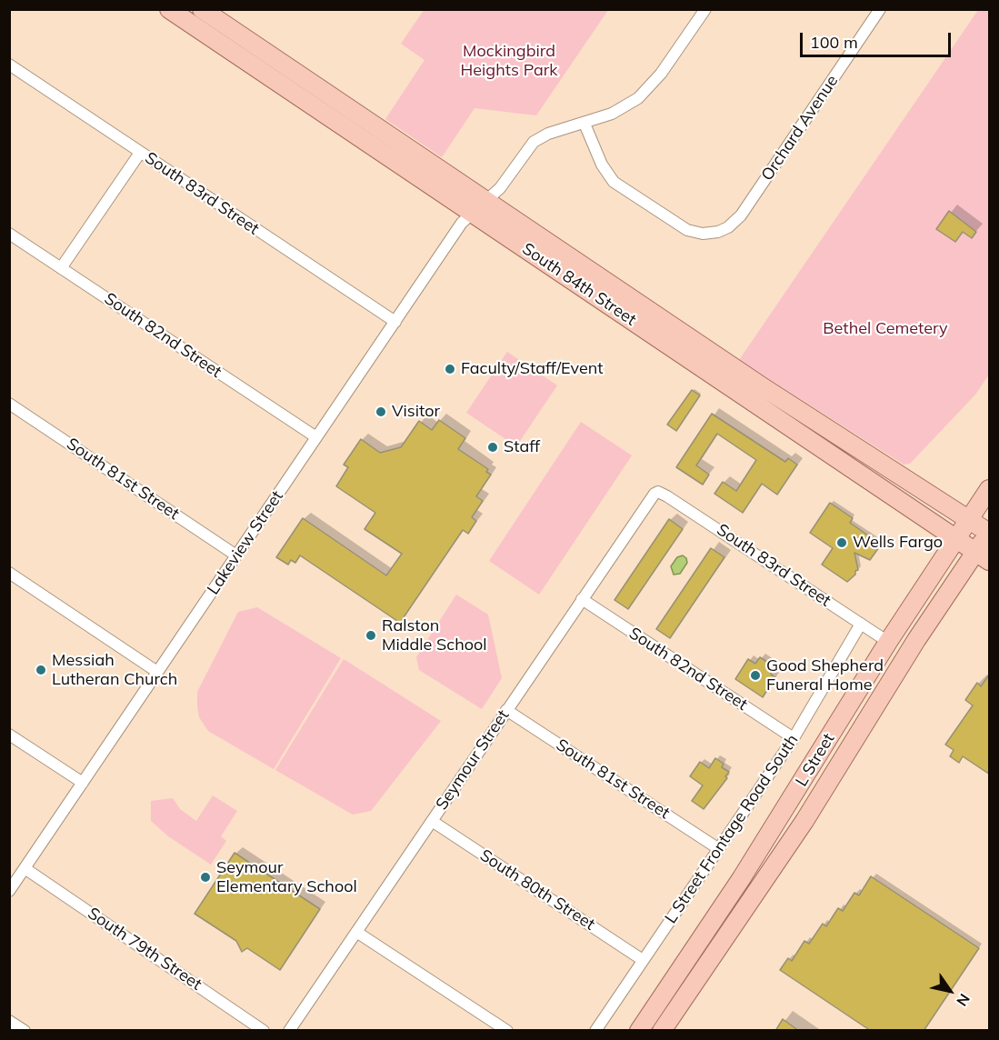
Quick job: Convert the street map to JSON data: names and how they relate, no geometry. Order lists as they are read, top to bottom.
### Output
{
  "streets": {
    "main road": ["South 84th Street", "L Street"],
    "street": [
      "Orchard Avenue",
      "South 83rd Street",
      "South 82nd Street",
      "South 81st Street",
      "Lakeview Street",
      "Seymour Street",
      "L Street Frontage Road South",
      "South 80th Street",
      "South 79th Street"
    ]
  },
  "crossings": [
    ["Orchard Avenue", "Lakeview Street"],
    ["South 83rd Street", "Lakeview Street"],
    ["South 83rd Street", "Seymour Street"],
    ["South 83rd Street", "L Street"],
    ["South 83rd Street", "L Street Frontage Road South"],
    ["South 84th Street", "Lakeview Street"],
    ["South 84th Street", "L Street"],
    ["South 82nd Street", "Lakeview Street"],
    ["South 82nd Street", "Seymour Street"],
    ["South 82nd Street", "L Street Frontage Road South"],
    ["South 81st Street", "Lakeview Street"],
    ["South 81st Street", "Seymour Street"],
    ["South 81st Street", "L Street Frontage Road South"],
    ["Lakeview Street", "South 79th Street"],
    ["Seymour Street", "South 80th Street"],
    ["L Street Frontage Road South", "South 80th Street"]
  ],
  "parks": ["Mockingbird Heights Park", "Bethel Cemetery"],
  "places": [
    "Faculty/Staff/Event",
    "Visitor",
    "Staff",
    "Wells Fargo",
    "Ralston Middle School",
    "Messiah Lutheran Church",
    "Good Shepherd Funeral Home",
    "Seymour Elementary School"
  ],
  "scale_bar": "100 m",
  "north": "bottom right"
}
